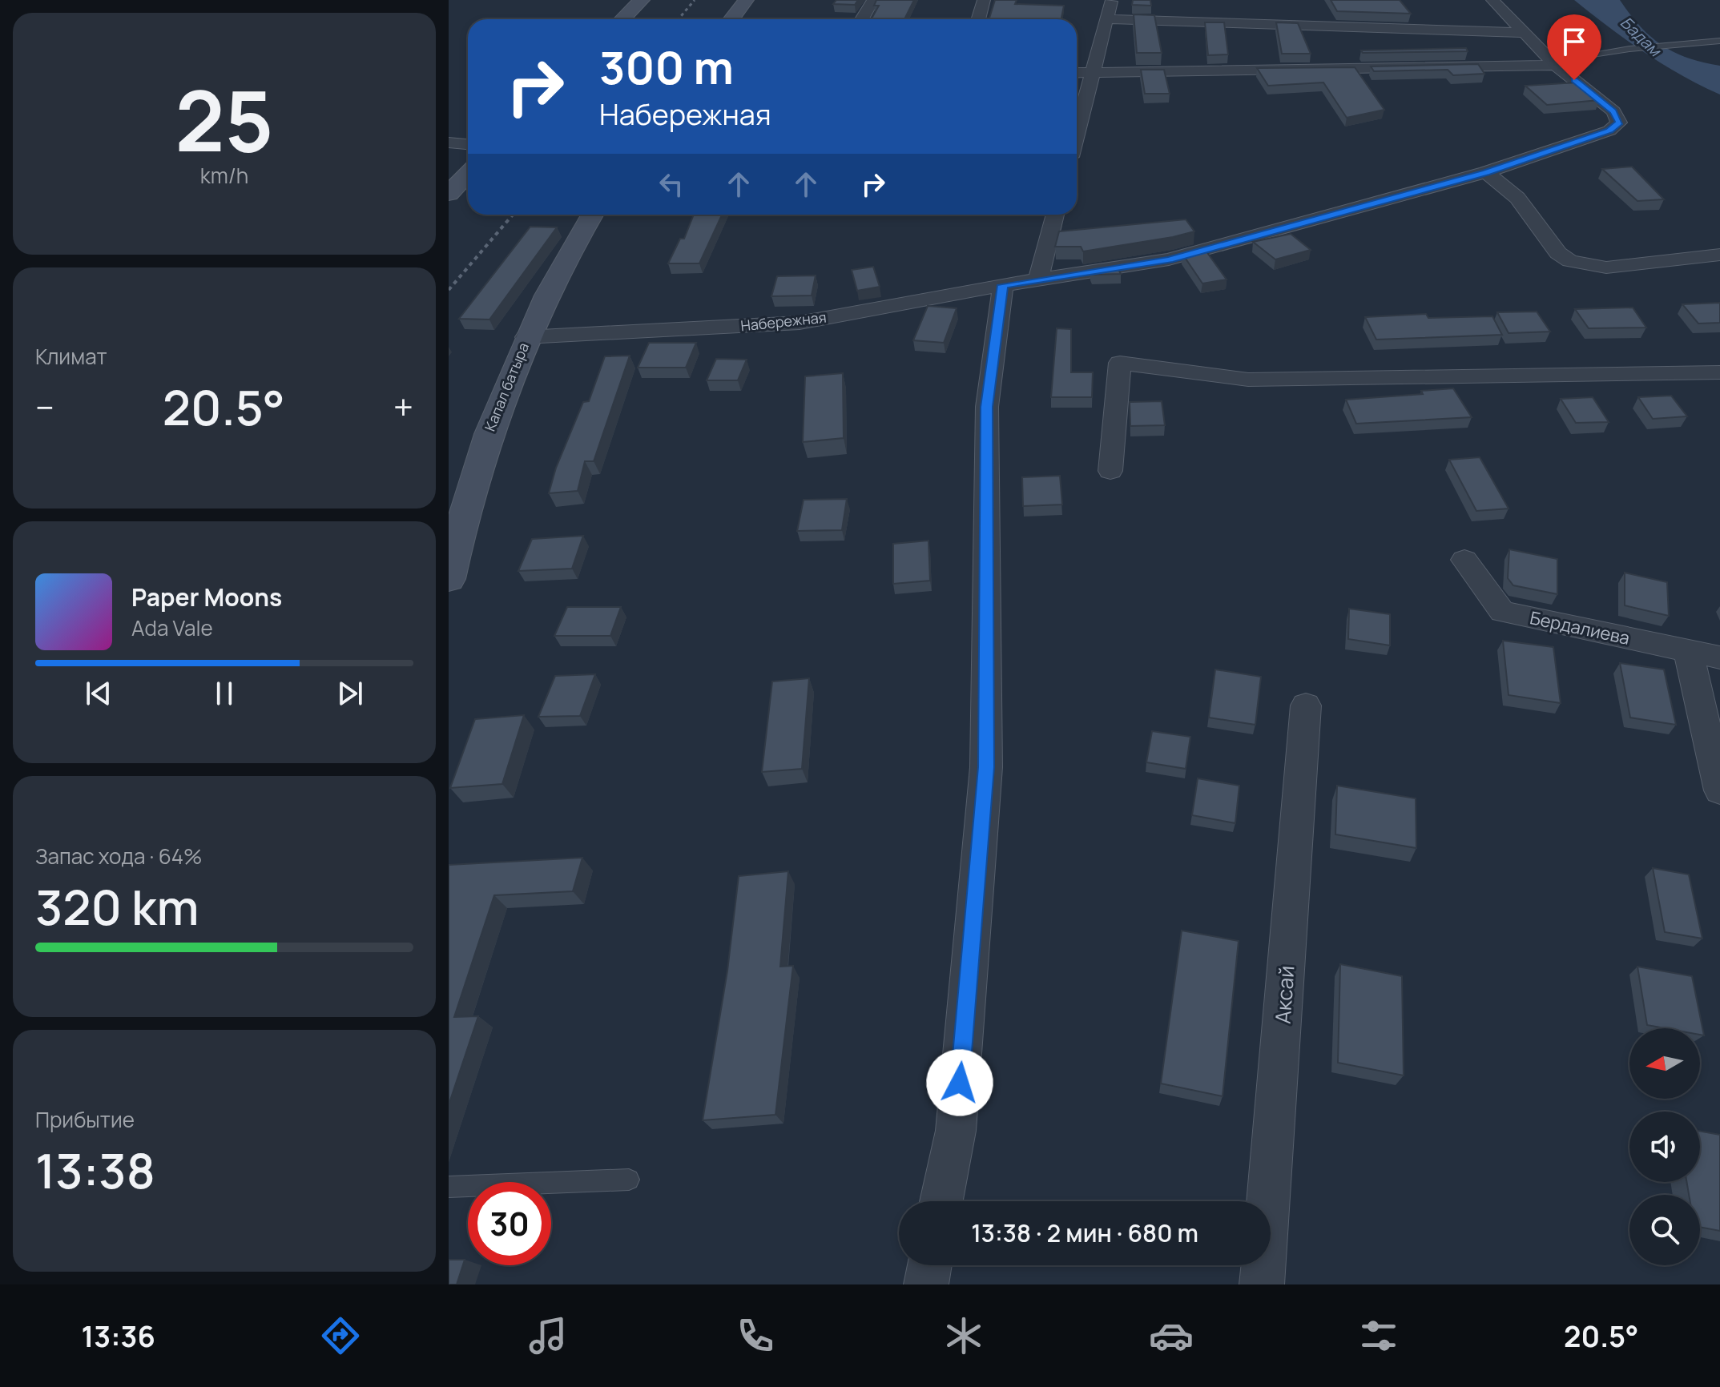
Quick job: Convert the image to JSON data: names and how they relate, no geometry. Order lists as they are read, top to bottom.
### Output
{
  "streets": {
    "main road": ["Капал батыра"],
    "street": ["Набережная", "Бердалиева", "Аксай"]
  },
  "crossings": [
    ["Набережная", "Капал батыра"]
  ],
  "water": ["Бадам"],
  "north": "left",
  "page": {
    "tile": [
      ["25", "km/h"],
      "Климат",
      ["Запас хода · 64%", "320 km"],
      ["Прибытие", "13:38"]
    ],
    "turn": ["300 m", "Набережная"],
    "heat": ["−", "20.5°", "+"],
    "song": ["Paper Moons", "Ada Vale"],
    "limit": "30",
    "trip": "13:38 · 2 мин · 680 m",
    "tabs": ["13:36", "20.5°"]
  }
}
